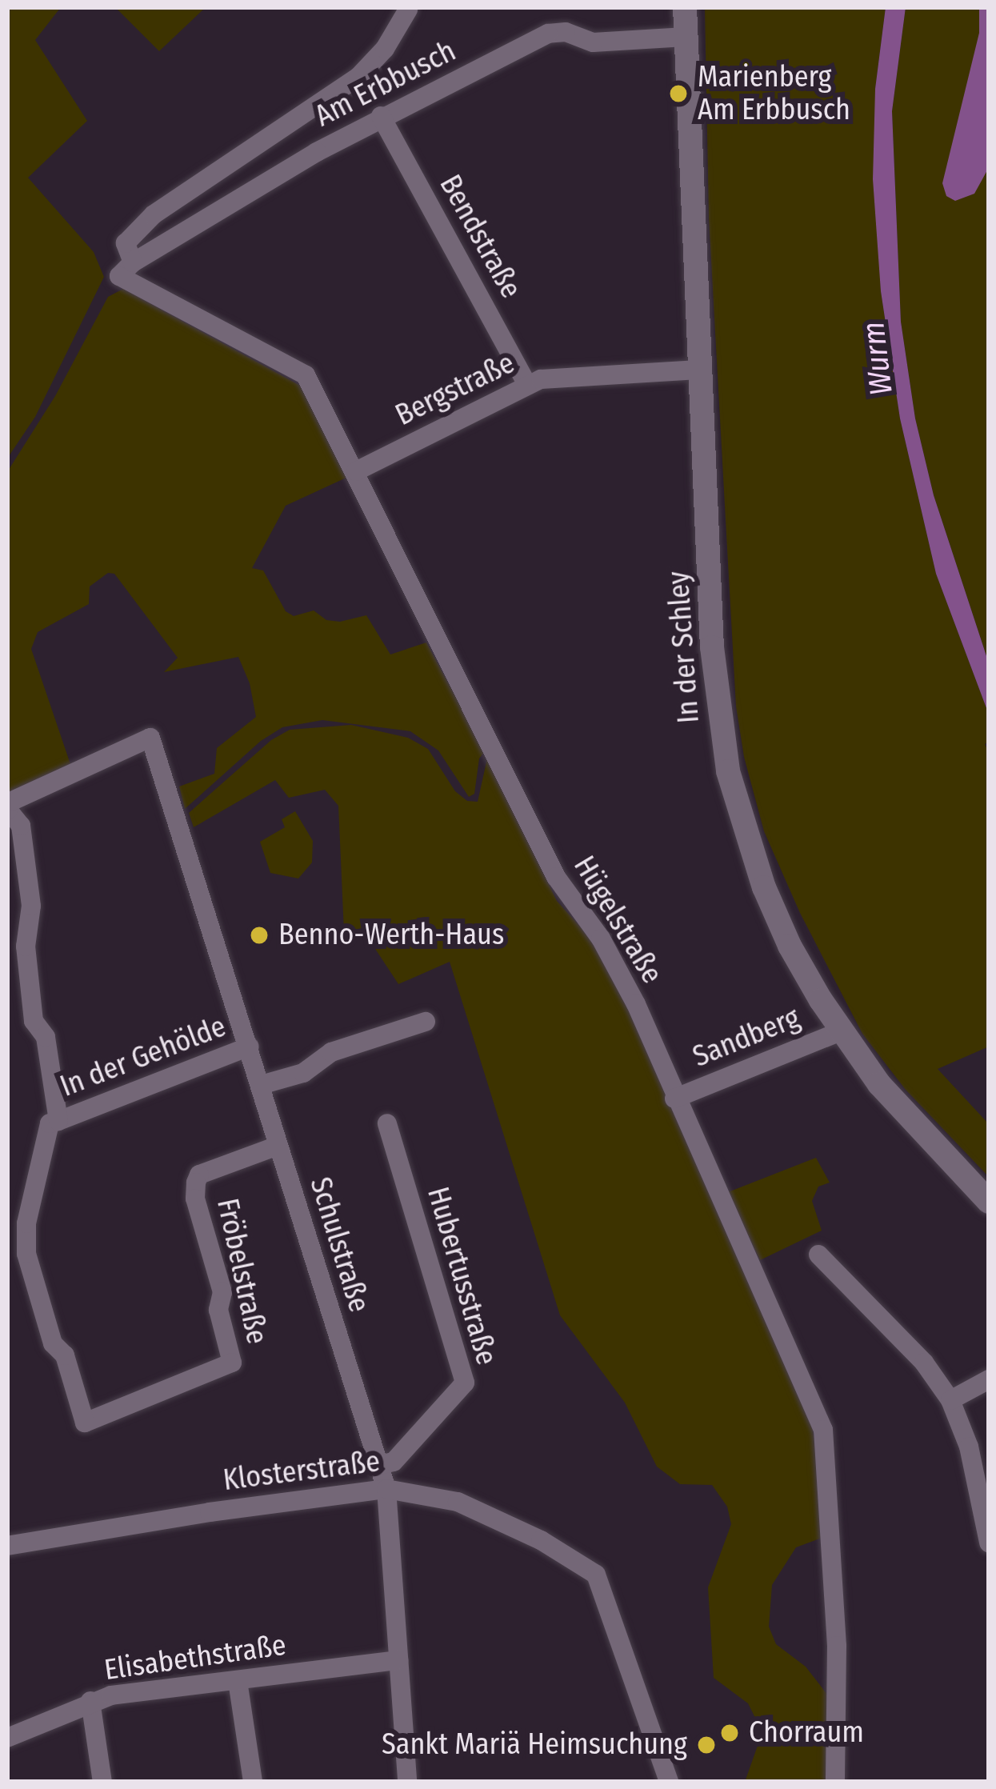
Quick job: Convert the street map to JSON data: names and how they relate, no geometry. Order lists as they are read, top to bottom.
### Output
{
  "streets": {
    "street": [
      "Am Erbbusch",
      "Bendstraße",
      "Bergstraße",
      "In der Schley",
      "Hügelstraße",
      "Sandberg",
      "In der Gehölde",
      "Schulstraße",
      "Fröbelstraße",
      "Hubertusstraße",
      "Klosterstraße",
      "Elisabethstraße"
    ]
  },
  "crossings": [
    ["Am Erbbusch", "Bendstraße"],
    ["Am Erbbusch", "In der Schley"],
    ["Am Erbbusch", "Hügelstraße"],
    ["Bendstraße", "Bergstraße"],
    ["Bergstraße", "In der Schley"],
    ["Bergstraße", "Hügelstraße"],
    ["In der Schley", "Sandberg"],
    ["Hügelstraße", "Sandberg"],
    ["In der Gehölde", "Schulstraße"],
    ["In der Gehölde", "Fröbelstraße"],
    ["Schulstraße", "Fröbelstraße"],
    ["Schulstraße", "Hubertusstraße"],
    ["Schulstraße", "Klosterstraße"],
    ["Schulstraße", "Elisabethstraße"]
  ],
  "water": ["Wurm"],
  "places": [
    "Marienberg Am Erbbusch",
    "Benno-Werth-Haus",
    "Chorraum",
    "Sankt Mariä Heimsuchung"
  ]
}
